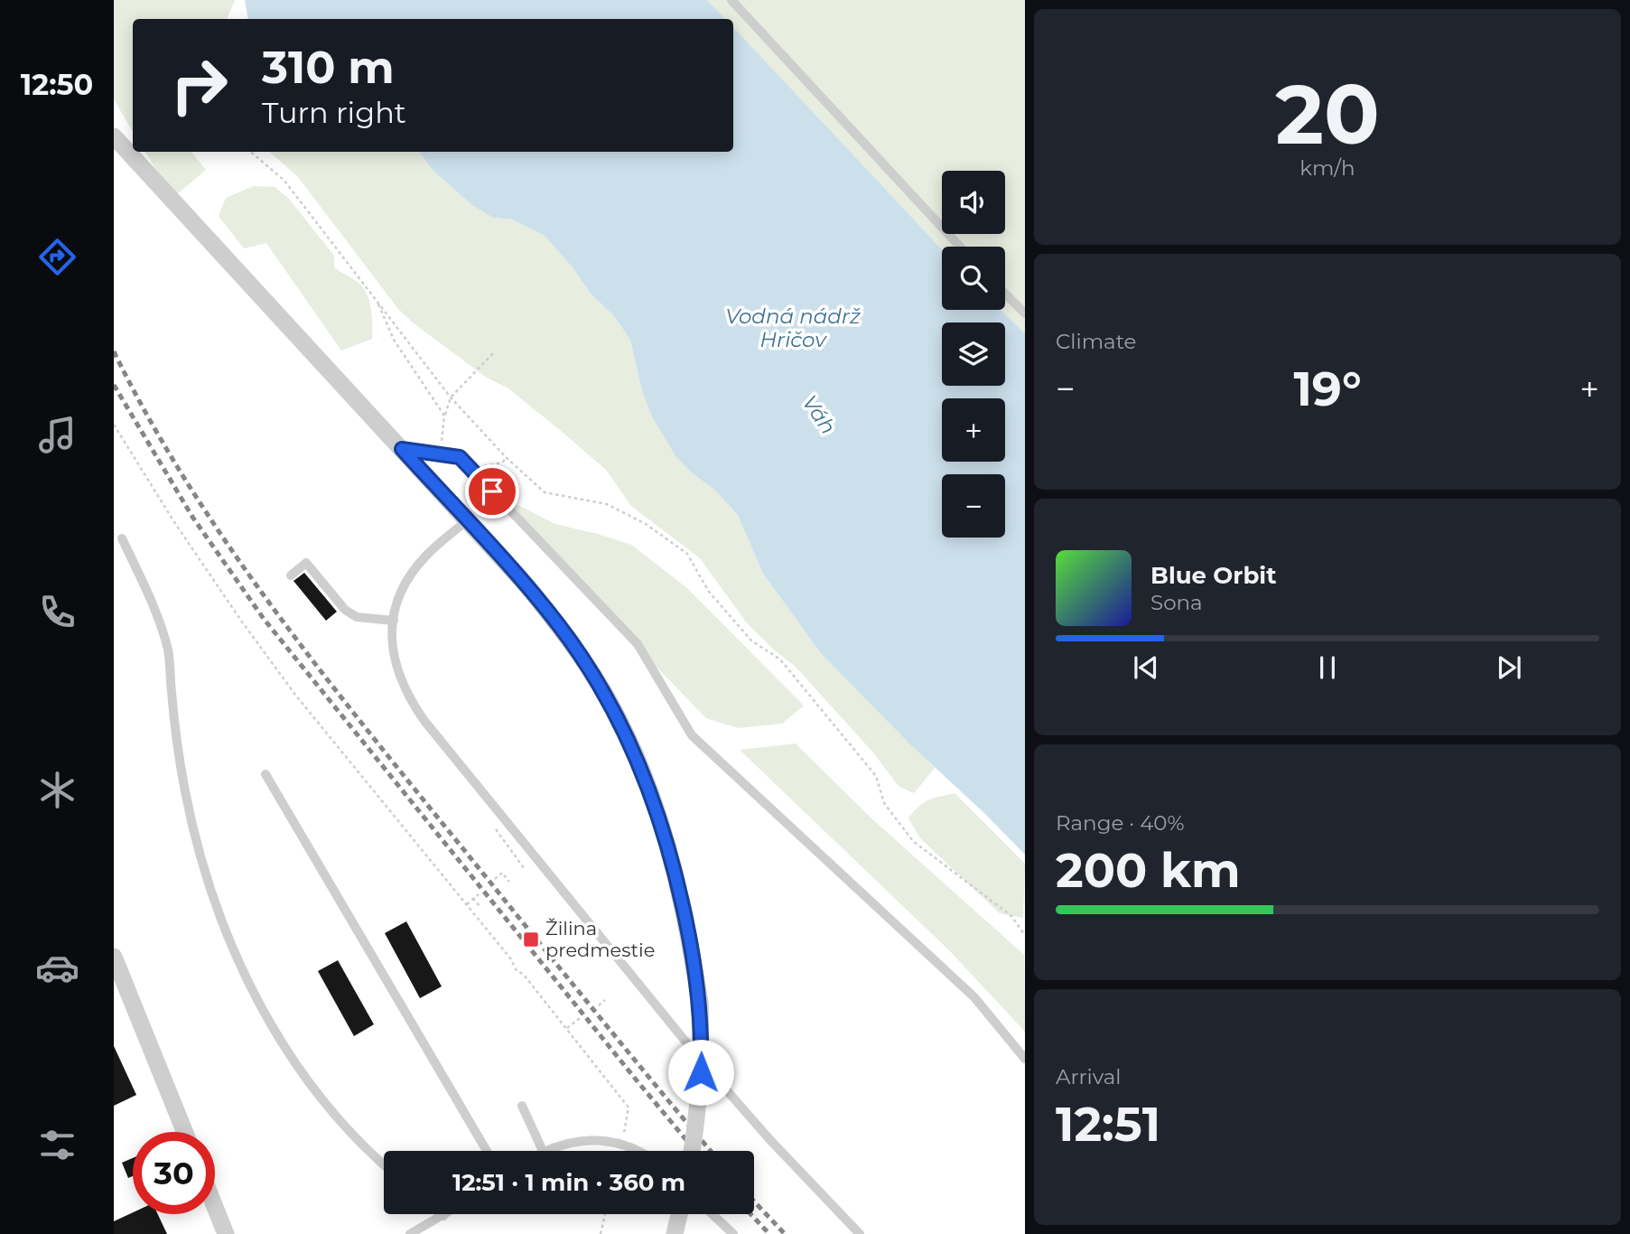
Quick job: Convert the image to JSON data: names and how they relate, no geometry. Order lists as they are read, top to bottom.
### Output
{
  "water": ["Vodná nádrž Hričov", "Váh"],
  "places": {
    "transit": ["Žilina predmestie"]
  },
  "page": {
    "tabs": "12:50",
    "tile": [
      ["20", "km/h"],
      "Climate",
      ["Range · 40%", "200 km"],
      ["Arrival", "12:51"]
    ],
    "turn": ["310 m", "Turn right"],
    "map_buttons": ["+", "−"],
    "heat": ["−", "19°", "+"],
    "song": ["Blue Orbit", "Sona"],
    "limit": "30",
    "trip": "12:51 · 1 min · 360 m"
  }
}
